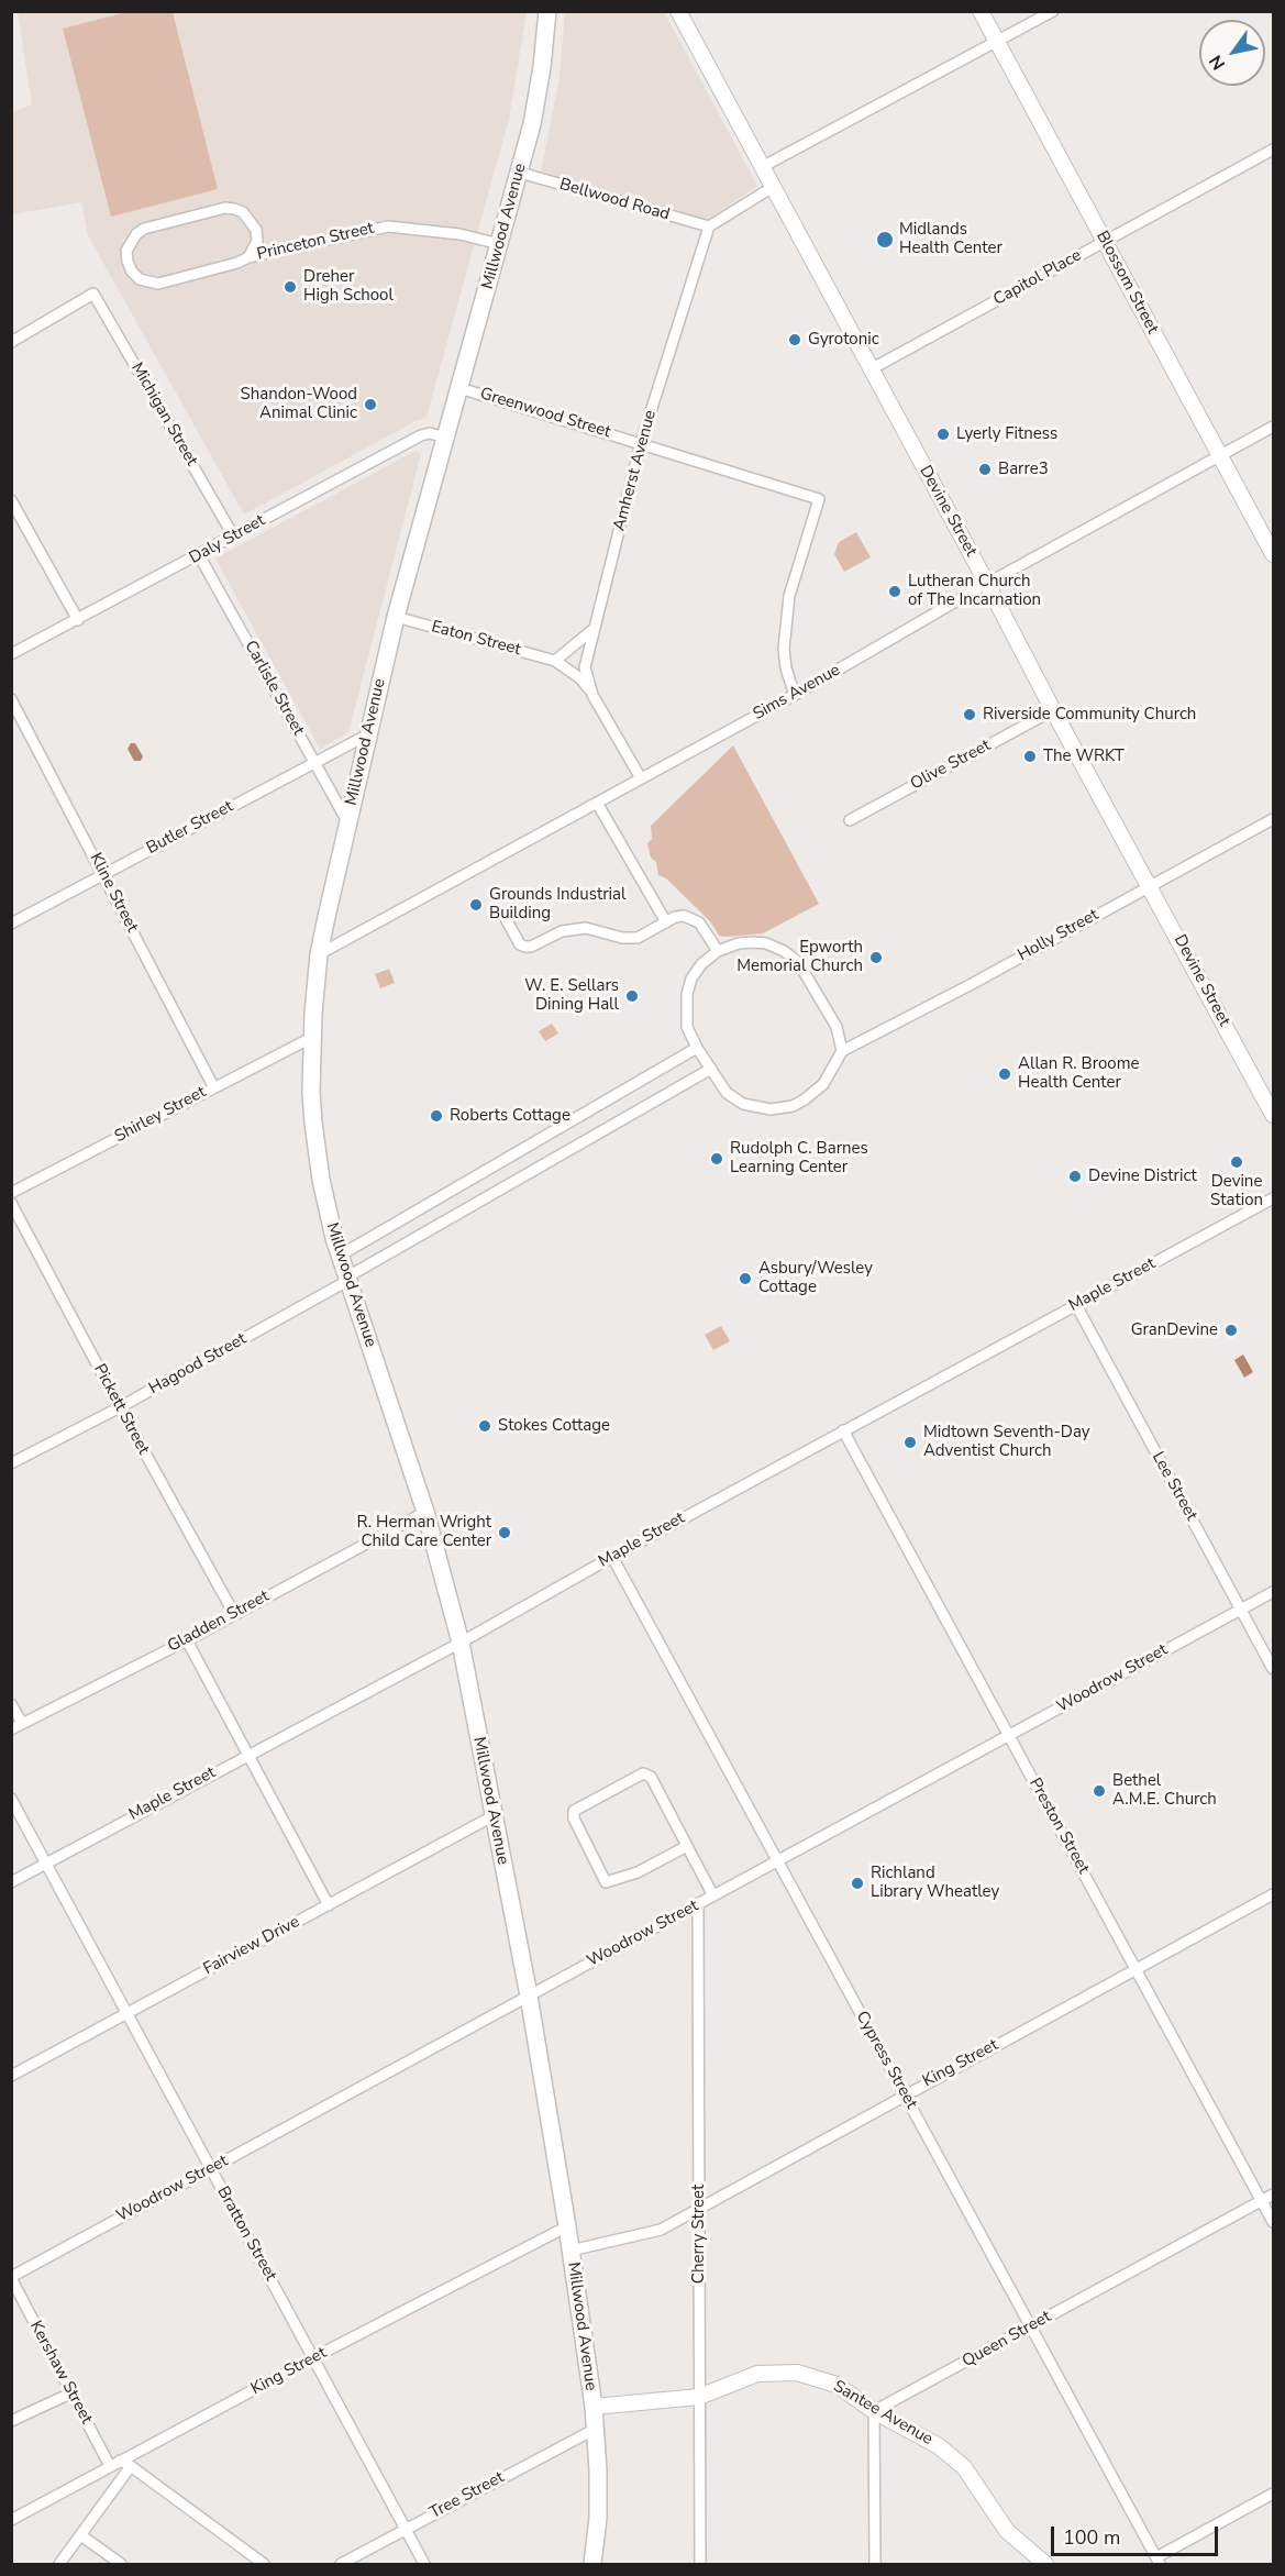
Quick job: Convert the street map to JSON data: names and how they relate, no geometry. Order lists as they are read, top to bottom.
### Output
{
  "streets": {
    "main road": [
      "Millwood Avenue",
      "Blossom Street",
      "Devine Street",
      "Santee Avenue"
    ],
    "street": [
      "Bellwood Road",
      "Princeton Street",
      "Capitol Place",
      "Greenwood Street",
      "Michigan Street",
      "Amherst Avenue",
      "Daly Street",
      "Eaton Street",
      "Carlisle Street",
      "Sims Avenue",
      "Olive Street",
      "Butler Street",
      "Kline Street",
      "Holly Street",
      "Shirley Street",
      "Maple Street",
      "Hagood Street",
      "Pickett Street",
      "Lee Street",
      "Gladden Street",
      "Woodrow Street",
      "Preston Street",
      "Fairview Drive",
      "Cypress Street",
      "King Street",
      "Bratton Street",
      "Cherry Street",
      "Queen Street",
      "Kershaw Street",
      "Tree Street"
    ]
  },
  "crossings": [
    ["Bellwood Road", "Millwood Avenue"],
    ["Bellwood Road", "Amherst Avenue"],
    ["Millwood Avenue", "Princeton Street"],
    ["Millwood Avenue", "Greenwood Street"],
    ["Millwood Avenue", "Daly Street"],
    ["Millwood Avenue", "Eaton Street"],
    ["Millwood Avenue", "Carlisle Street"],
    ["Millwood Avenue", "Sims Avenue"],
    ["Millwood Avenue", "Butler Street"],
    ["Millwood Avenue", "Shirley Street"],
    ["Millwood Avenue", "Maple Street"],
    ["Millwood Avenue", "Hagood Street"],
    ["Millwood Avenue", "Gladden Street"],
    ["Millwood Avenue", "Woodrow Street"],
    ["Millwood Avenue", "Fairview Drive"],
    ["Millwood Avenue", "King Street"],
    ["Millwood Avenue", "Santee Avenue"],
    ["Millwood Avenue", "Tree Street"],
    ["Capitol Place", "Blossom Street"],
    ["Capitol Place", "Devine Street"],
    ["Blossom Street", "Sims Avenue"],
    ["Greenwood Street", "Amherst Avenue"],
    ["Greenwood Street", "Sims Avenue"],
    ["Michigan Street", "Daly Street"],
    ["Amherst Avenue", "Sims Avenue"],
    ["Devine Street", "Sims Avenue"],
    ["Devine Street", "Olive Street"],
    ["Devine Street", "Holly Street"],
    ["Daly Street", "Carlisle Street"],
    ["Carlisle Street", "Butler Street"],
    ["Butler Street", "Kline Street"],
    ["Kline Street", "Shirley Street"],
    ["Holly Street", "Hagood Street"],
    ["Maple Street", "Lee Street"],
    ["Maple Street", "Preston Street"],
    ["Maple Street", "Cypress Street"],
    ["Maple Street", "Bratton Street"],
    ["Hagood Street", "Pickett Street"],
    ["Pickett Street", "Gladden Street"],
    ["Lee Street", "Woodrow Street"],
    ["Woodrow Street", "Preston Street"],
    ["Woodrow Street", "Cypress Street"],
    ["Woodrow Street", "Bratton Street"],
    ["Woodrow Street", "Cherry Street"],
    ["Woodrow Street", "Kershaw Street"],
    ["Preston Street", "King Street"],
    ["Preston Street", "Queen Street"],
    ["Fairview Drive", "Bratton Street"],
    ["Cypress Street", "King Street"],
    ["Cypress Street", "Queen Street"],
    ["King Street", "Bratton Street"],
    ["King Street", "Cherry Street"],
    ["King Street", "Kershaw Street"],
    ["Bratton Street", "Tree Street"],
    ["Cherry Street", "Santee Avenue"],
    ["Queen Street", "Santee Avenue"]
  ],
  "places": [
    "Midlands Health Center",
    "Dreher High School",
    "Gyrotonic",
    "Shandon-Wood Animal Clinic",
    "Lyerly Fitness",
    "Barre3",
    "Lutheran Church of The Incarnation",
    "Riverside Community Church",
    "The WRKT",
    "Grounds Industrial Building",
    "Epworth Memorial Church",
    "W. E. Sellars Dining Hall",
    "Allan R. Broome Health Center",
    "Roberts Cottage",
    "Rudolph C. Barnes Learning Center",
    "Devine Station",
    "Devine District",
    "Asbury/Wesley Cottage",
    "GranDevine",
    "Stokes Cottage",
    "Midtown Seventh-Day Adventist Church",
    "R. Herman Wright Child Care Center",
    "Bethel A.M.E. Church",
    "Richland Library Wheatley"
  ],
  "scale_bar": "100 m",
  "north": "bottom left"
}
